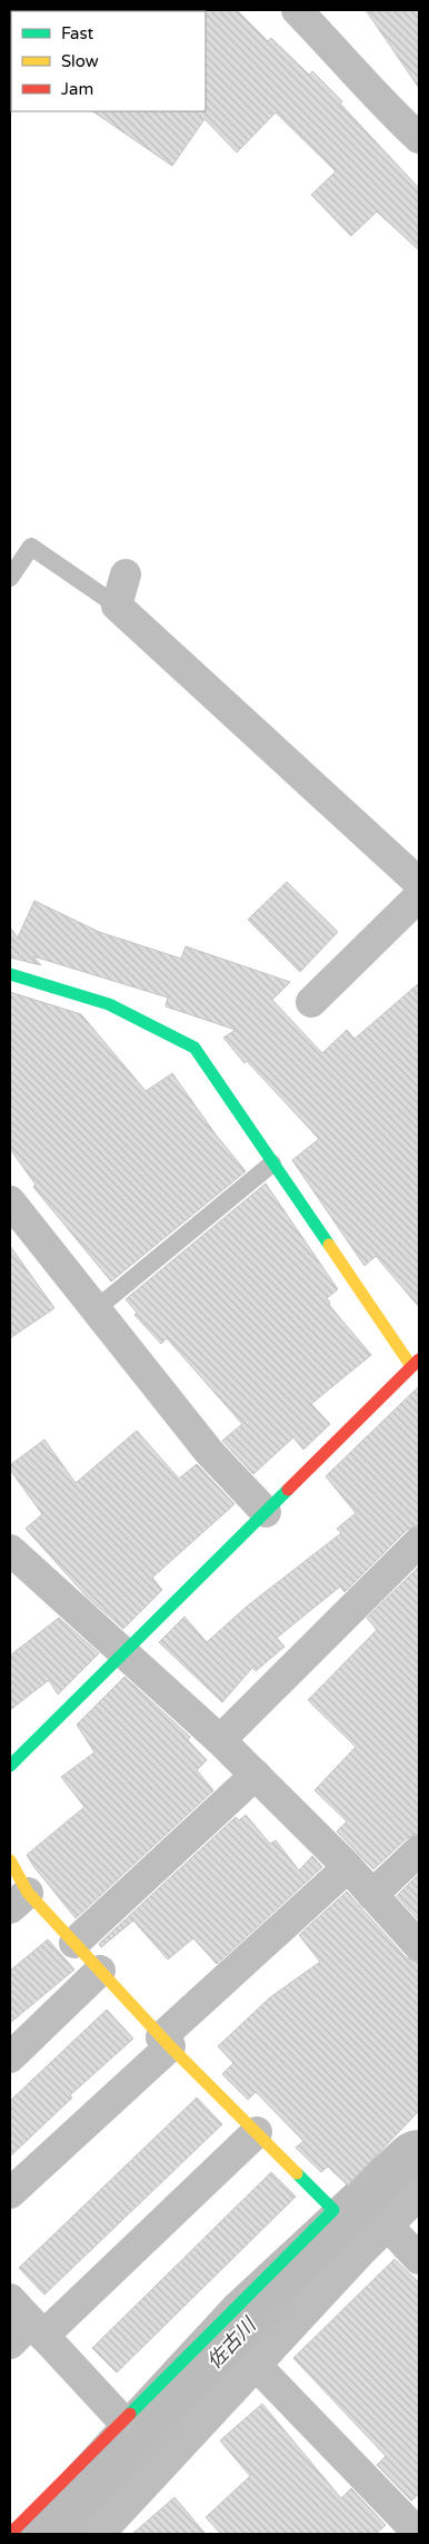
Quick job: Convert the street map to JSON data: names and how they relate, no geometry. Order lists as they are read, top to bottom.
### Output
{
  "water": ["佐古川"],
  "legend": ["Fast", "Slow", "Jam"]
}
